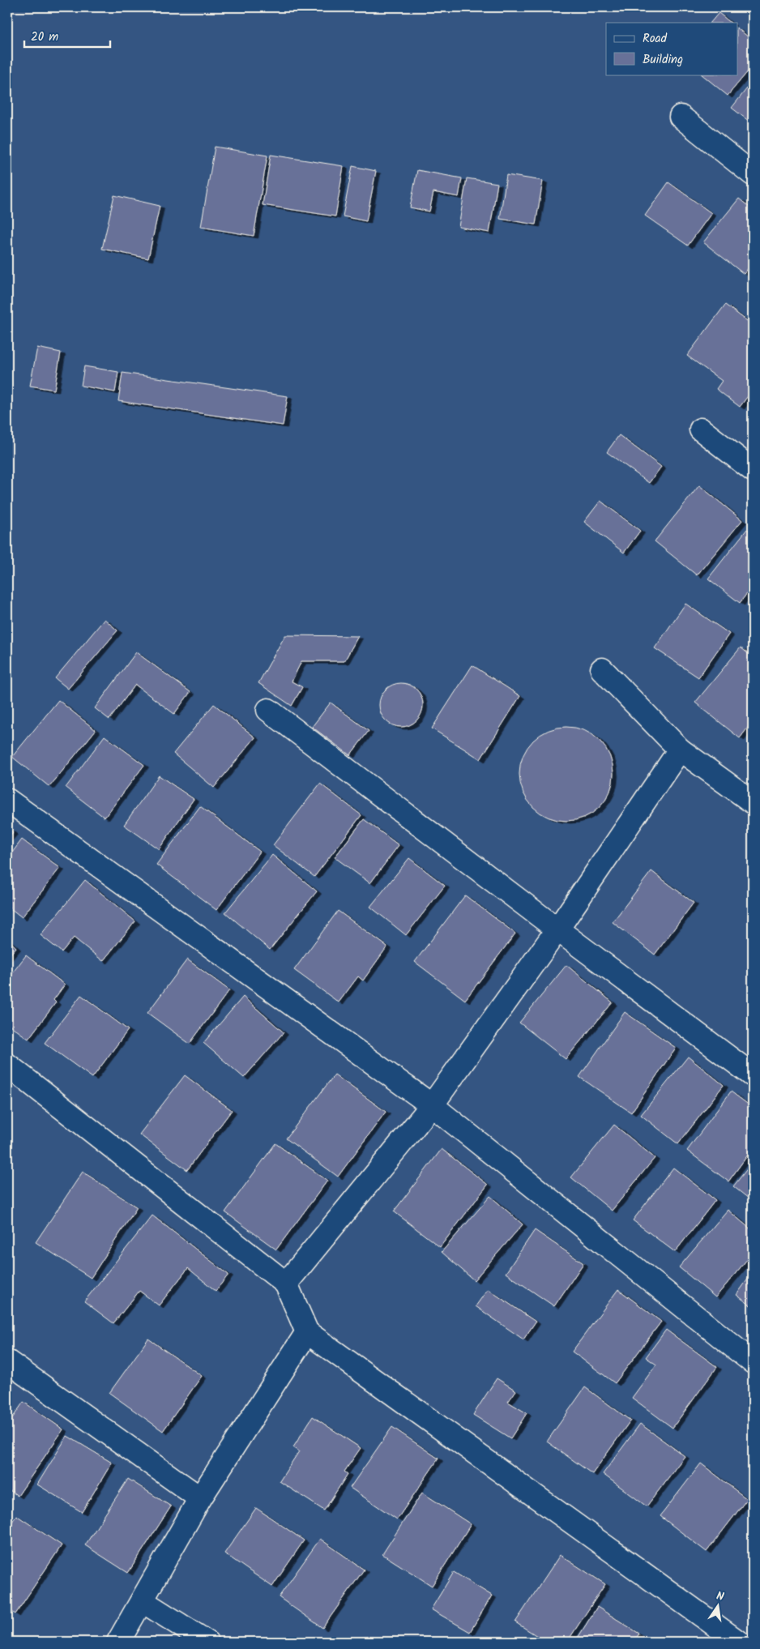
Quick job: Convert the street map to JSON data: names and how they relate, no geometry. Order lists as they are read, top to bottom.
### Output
{
  "legend": ["Road", "Building"],
  "scale_bar": "20 m",
  "north": "top"
}
